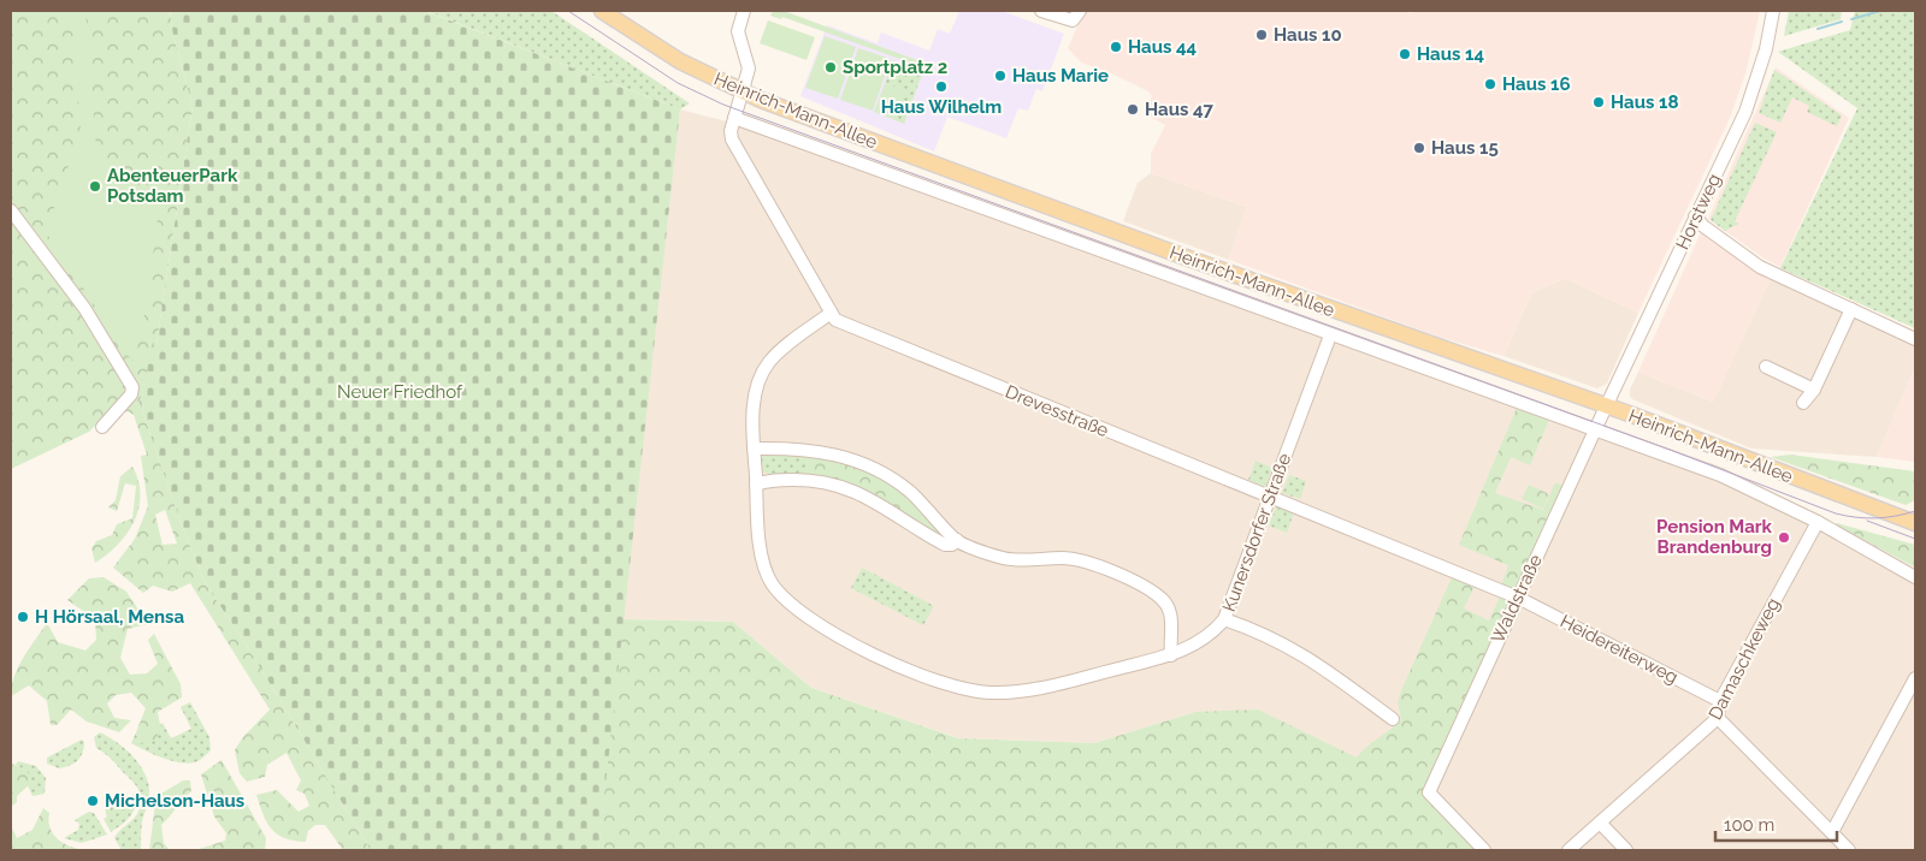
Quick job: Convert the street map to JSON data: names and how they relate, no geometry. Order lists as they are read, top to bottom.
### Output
{
  "streets": {
    "main road": ["Heinrich-Mann-Allee"],
    "street": [
      "Horstweg",
      "Drevesstraße",
      "Kunersdorfer Straße",
      "Waldstraße",
      "Heidereiterweg",
      "Damaschkeweg"
    ]
  },
  "crossings": [
    ["Heinrich-Mann-Allee", "Horstweg"],
    ["Heinrich-Mann-Allee", "Kunersdorfer Straße"],
    ["Heinrich-Mann-Allee", "Waldstraße"],
    ["Heinrich-Mann-Allee", "Damaschkeweg"],
    ["Horstweg", "Waldstraße"],
    ["Drevesstraße", "Kunersdorfer Straße"],
    ["Drevesstraße", "Waldstraße"],
    ["Drevesstraße", "Heidereiterweg"],
    ["Waldstraße", "Heidereiterweg"],
    ["Heidereiterweg", "Damaschkeweg"]
  ],
  "parks": ["Neuer Friedhof"],
  "places": [
    "Haus 10",
    "Haus 44",
    "Haus 14",
    "Sportplatz 2",
    "Haus Marie",
    "Haus 16",
    "Haus Wilhelm",
    "Haus 18",
    "Haus 47",
    "Haus 15",
    "AbenteuerPark Potsdam",
    "Pension Mark Brandenburg",
    "H Hörsaal, Mensa",
    "Michelson-Haus"
  ],
  "scale_bar": "100 m"
}
